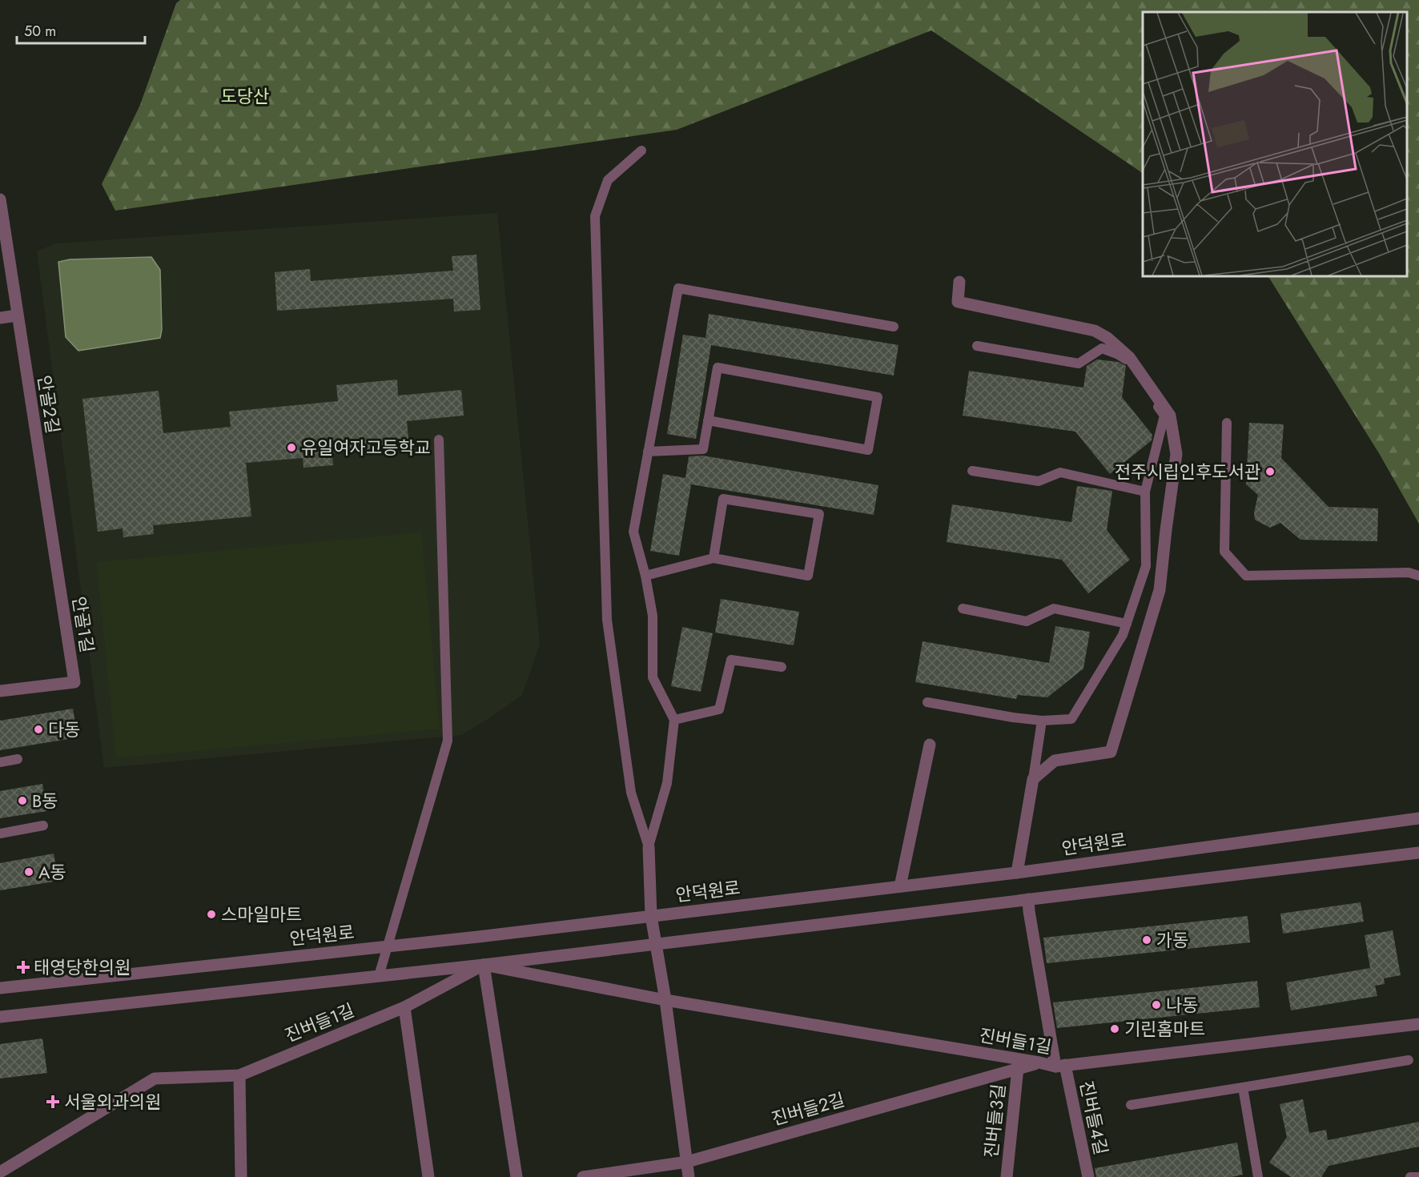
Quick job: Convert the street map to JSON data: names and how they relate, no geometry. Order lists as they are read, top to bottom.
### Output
{
  "streets": {
    "street": [
      "안골2길",
      "안골1길",
      "안덕원로",
      "진버들1길",
      "진버들2길",
      "진버들4길",
      "진버들3길"
    ]
  },
  "crossings": [
    ["안골2길", "안골1길"],
    ["진버들1길", "진버들2길"],
    ["진버들1길", "진버들4길"],
    ["진버들2길", "진버들3길"]
  ],
  "parks": ["도당산"],
  "places": {
    "other": [
      "유일여자고등학교",
      "전주시립인후도서관",
      "다동",
      "B동",
      "A동",
      "스마일마트",
      "가동",
      "나동",
      "기린홈마트"
    ],
    "health": ["태영당한의원", "서울외과의원"]
  },
  "scale_bar": "50 m"
}
